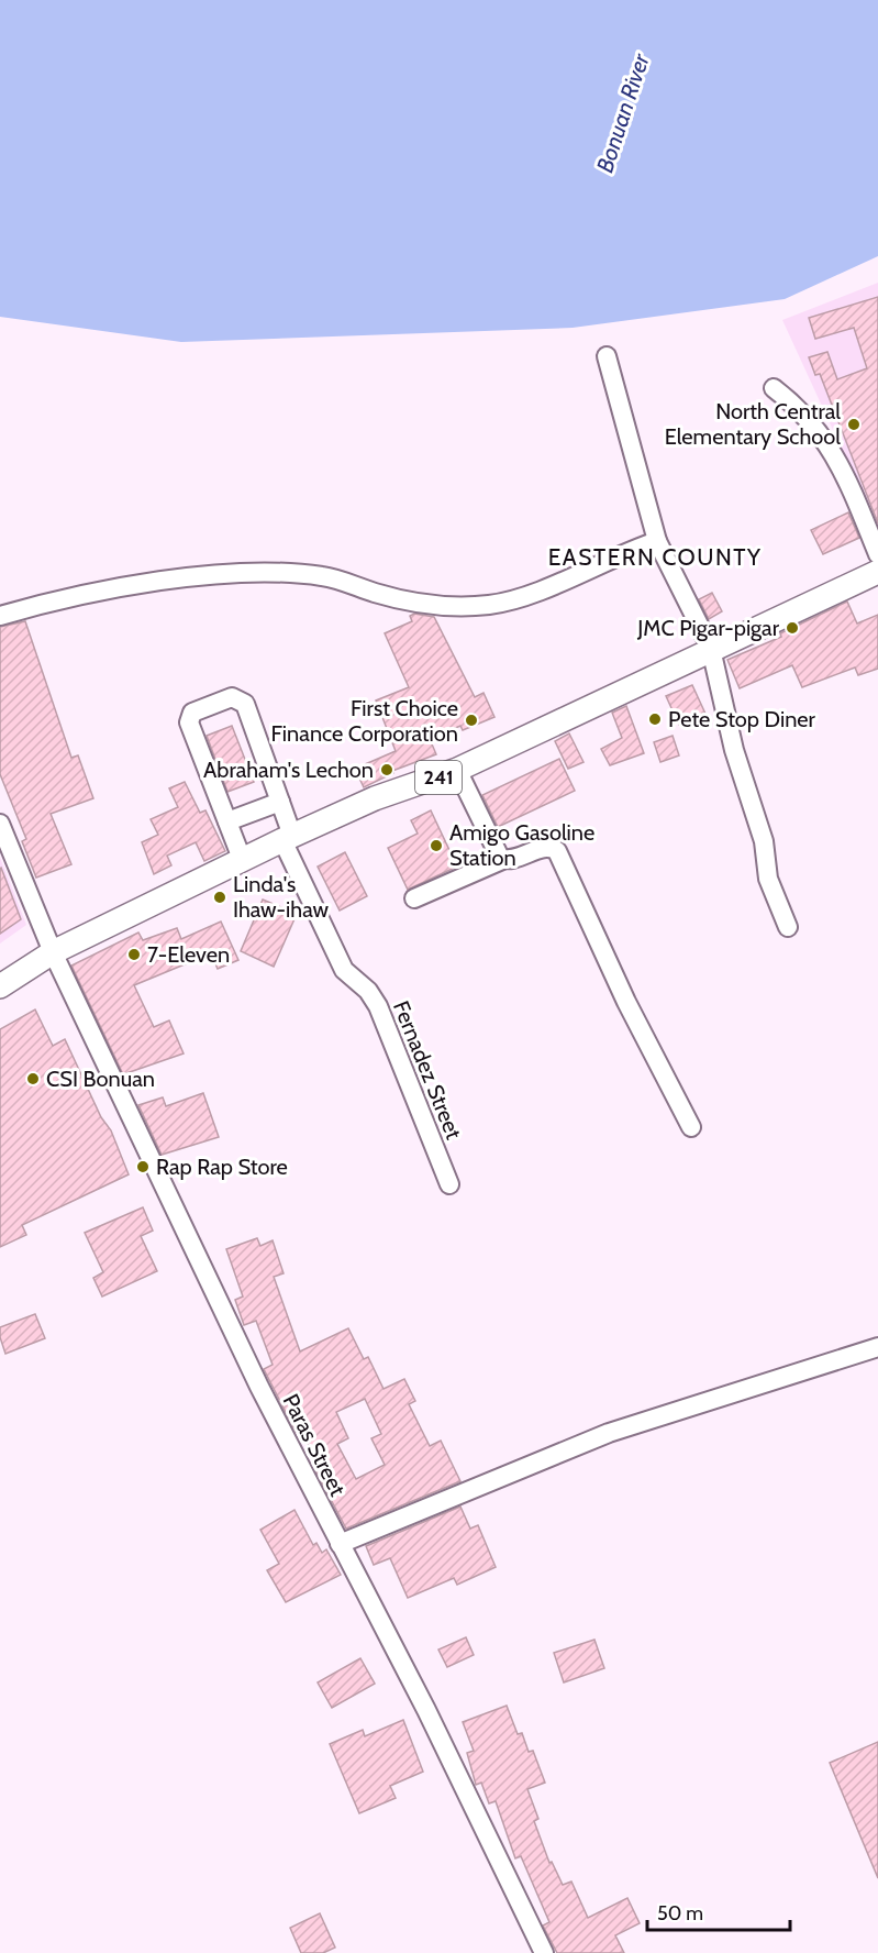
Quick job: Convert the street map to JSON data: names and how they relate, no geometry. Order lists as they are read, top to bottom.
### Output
{
  "streets": {
    "main road": ["241"],
    "street": ["Fernadez Street", "Paras Street"]
  },
  "crossings": [
    ["241", "Fernadez Street"],
    ["241", "Paras Street"]
  ],
  "districts": ["EASTERN COUNTY"],
  "water": ["Bonuan River"],
  "places": [
    "North Central Elementary School",
    "JMC Pigar-pigar",
    "Pete Stop Diner",
    "First Choice Finance Corporation",
    "Abraham's Lechon",
    "Amigo Gasoline Station",
    "Linda's Ihaw-ihaw",
    "7-Eleven",
    "CSI Bonuan",
    "Rap Rap Store"
  ],
  "scale_bar": "50 m"
}
